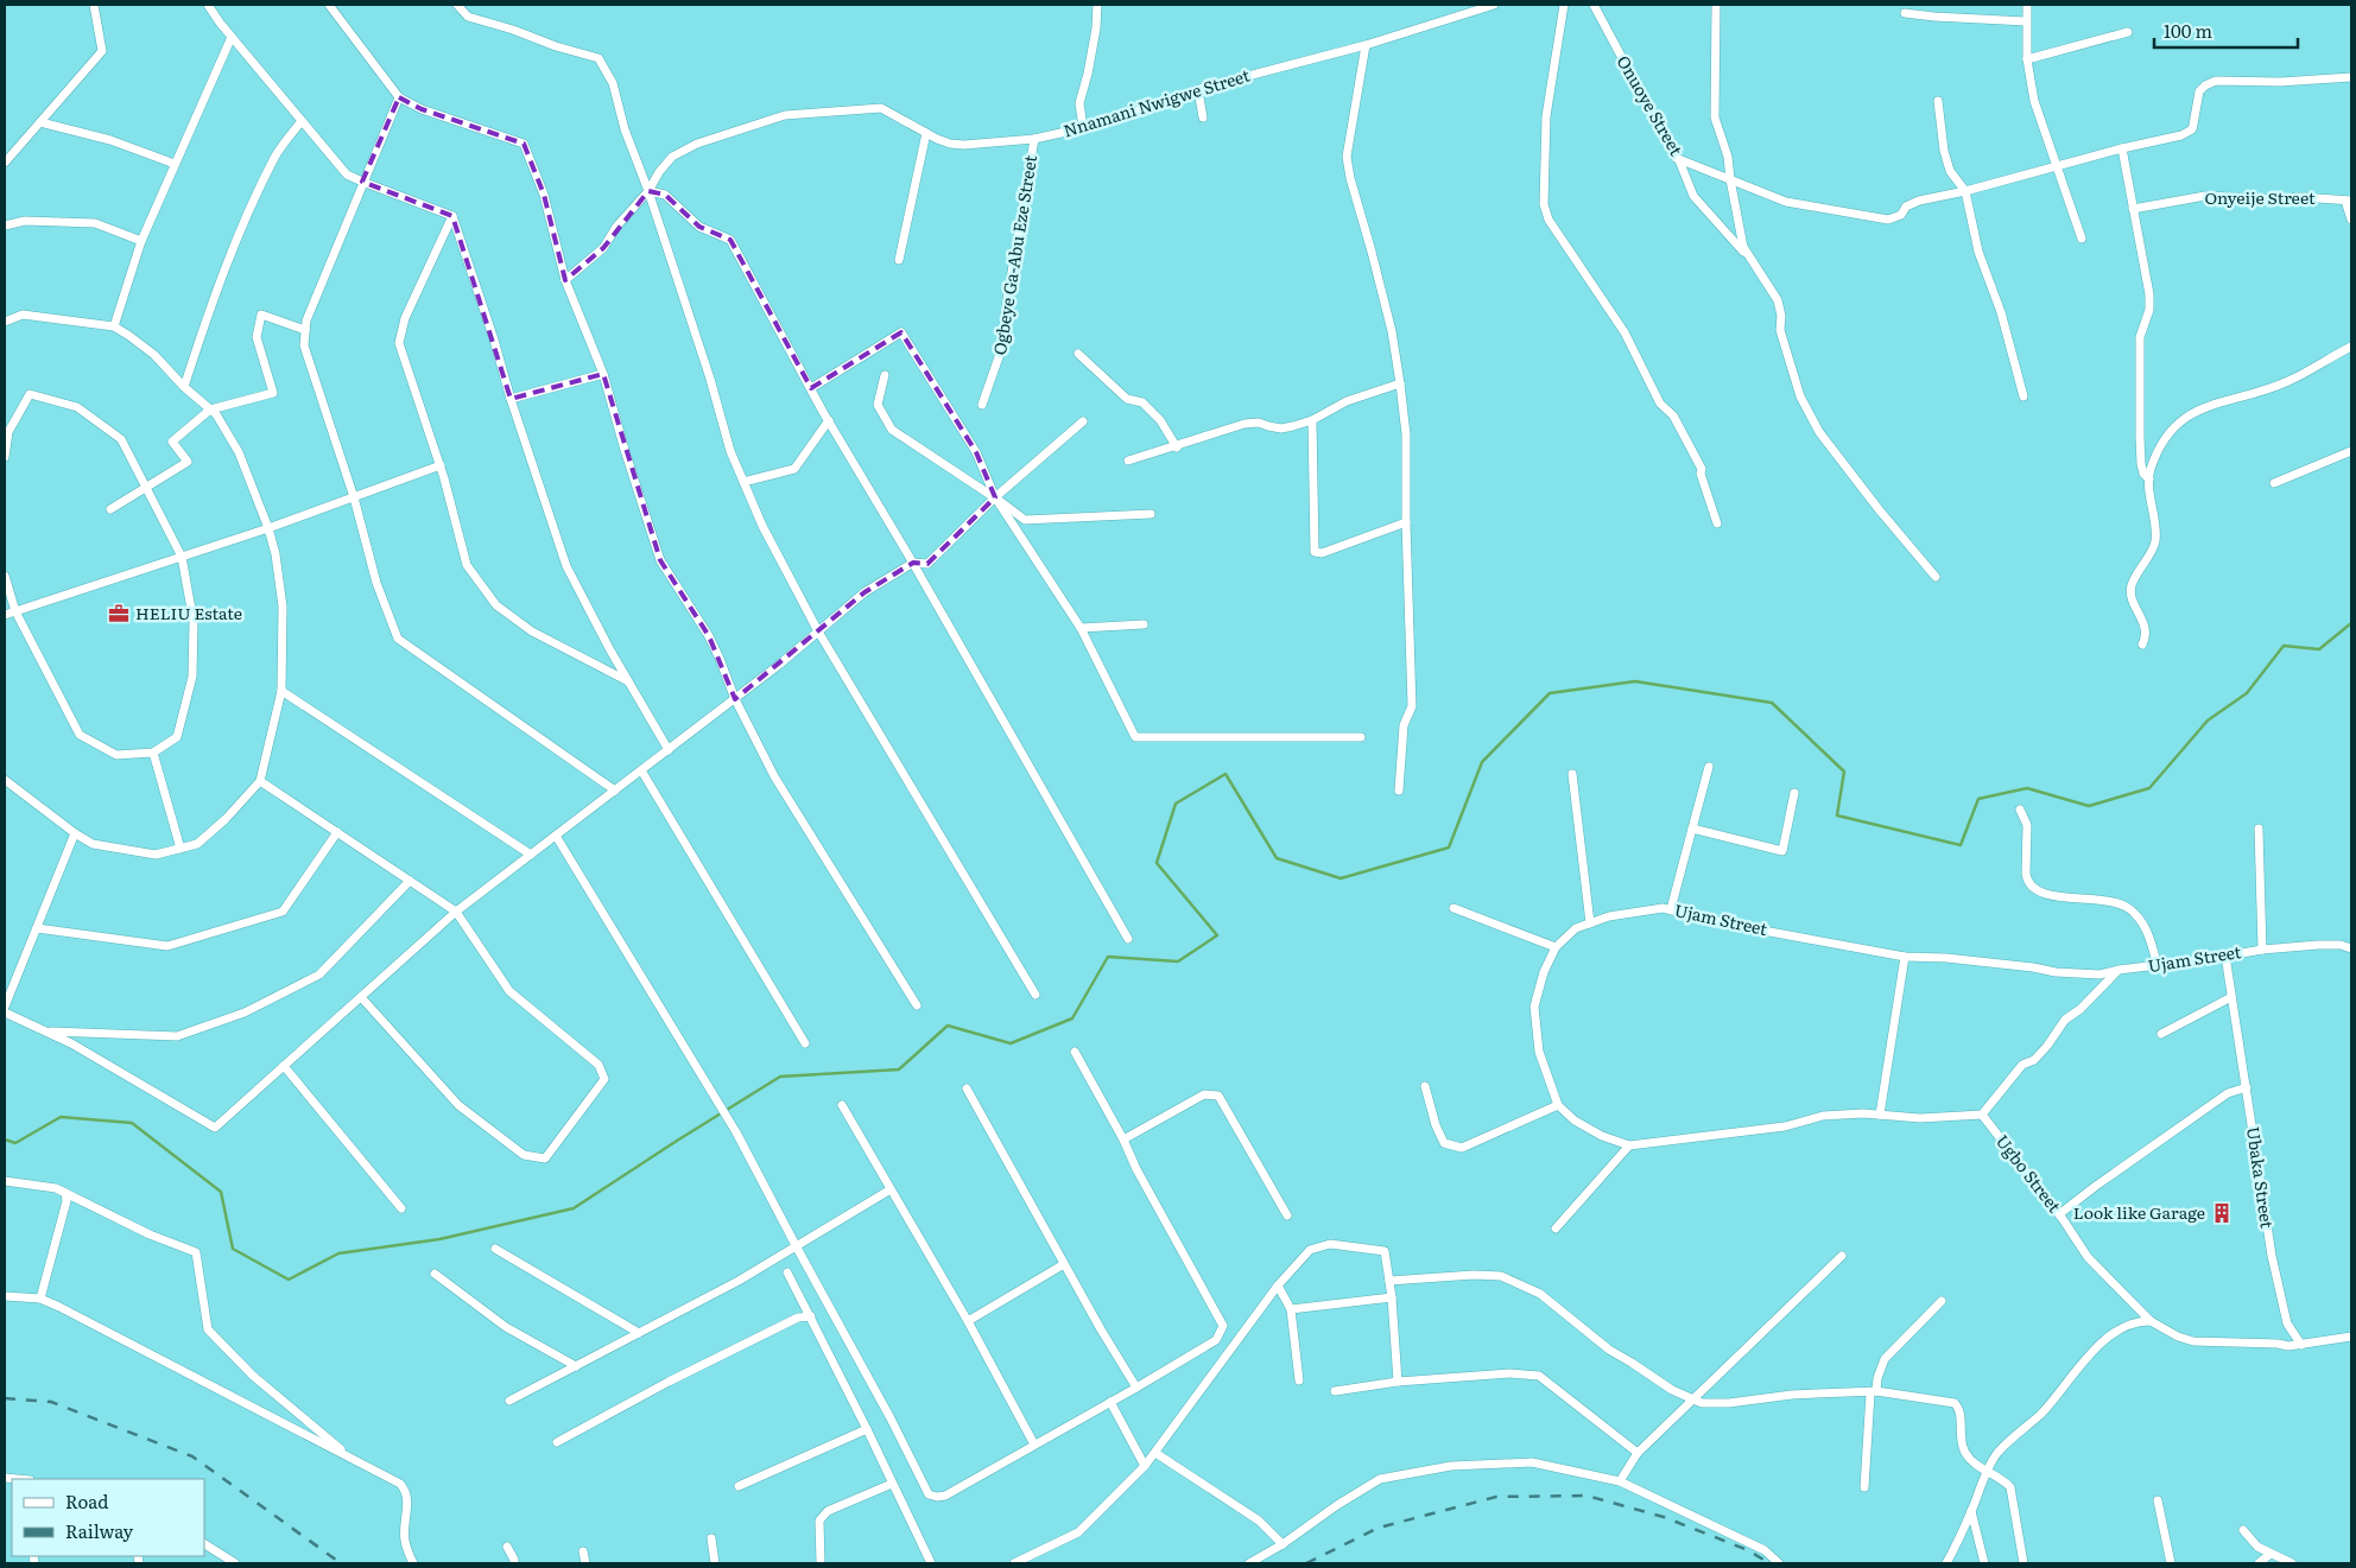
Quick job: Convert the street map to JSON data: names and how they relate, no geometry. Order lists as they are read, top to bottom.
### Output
{
  "streets": {
    "street": [
      "Nnamani Nwigwe Street",
      "Onuoye Street",
      "Onyeije Street",
      "Ogbeye Ga-Abu Eze Street",
      "Ujam Street",
      "Ugbo Street",
      "Ubaka Street"
    ]
  },
  "crossings": [
    ["Nnamani Nwigwe Street", "Ogbeye Ga-Abu Eze Street"],
    ["Ujam Street", "Ubaka Street"],
    ["Ugbo Street", "Ubaka Street"]
  ],
  "places": {
    "office": ["HELIU Estate"],
    "building": ["Look like Garage"]
  },
  "legend": ["Road", "Railway"],
  "scale_bar": "100 m"
}
